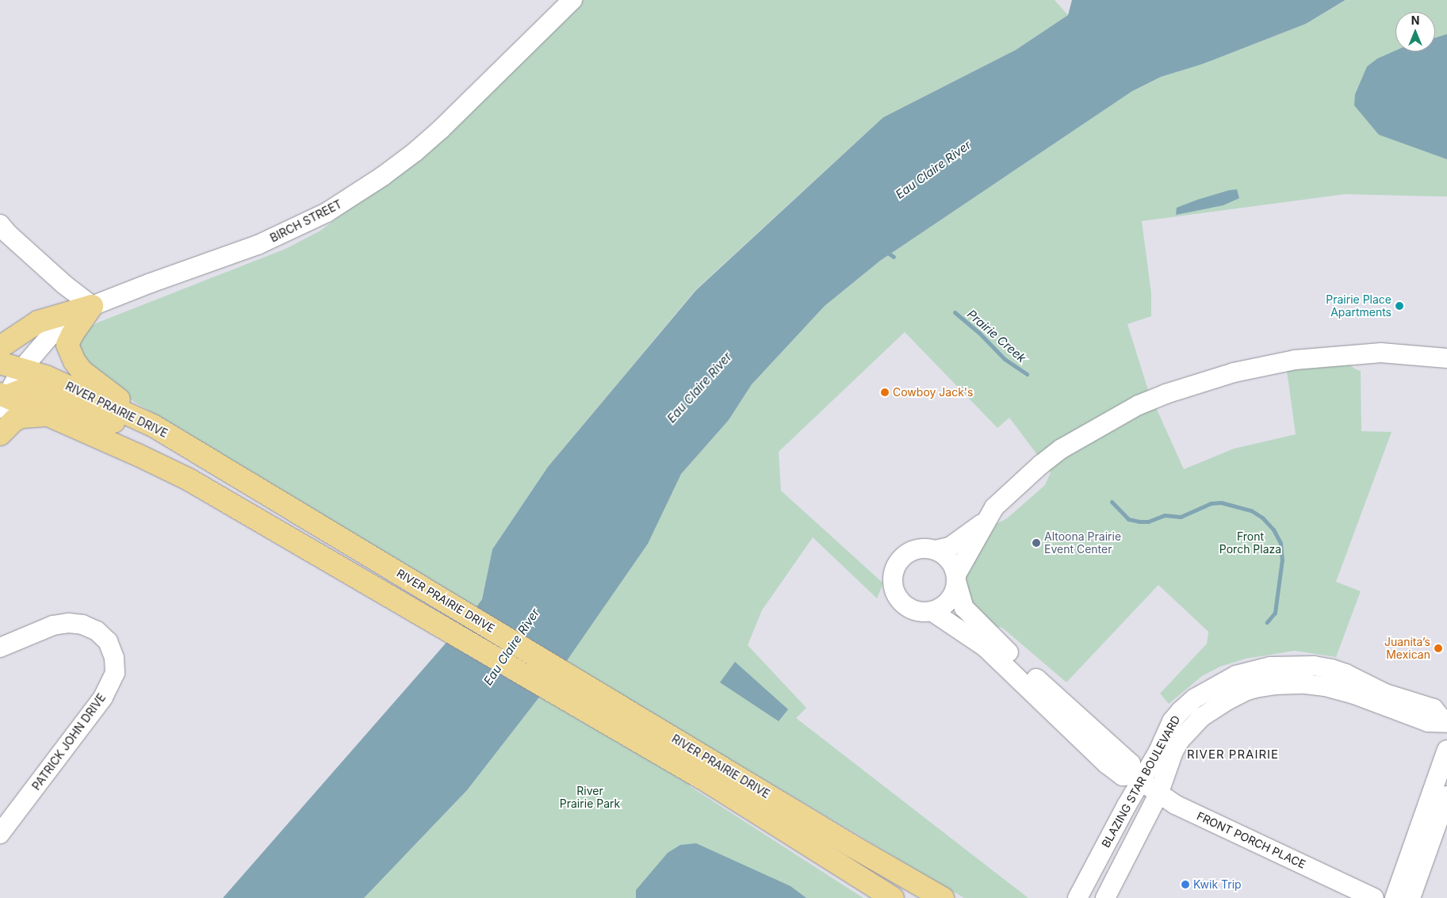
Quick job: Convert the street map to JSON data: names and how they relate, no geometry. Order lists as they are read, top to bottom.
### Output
{
  "streets": {
    "main road": ["RIVER PRAIRIE DRIVE"],
    "street": [
      "BIRCH STREET",
      "PATRICK JOHN DRIVE",
      "BLAZING STAR BOULEVARD",
      "FRONT PORCH PLACE"
    ]
  },
  "crossings": [
    ["BIRCH STREET", "RIVER PRAIRIE DRIVE"],
    ["BLAZING STAR BOULEVARD", "FRONT PORCH PLACE"]
  ],
  "districts": ["RIVER PRAIRIE"],
  "water": ["Eau Claire River", "Prairie Creek"],
  "parks": ["Front Porch Plaza", "River Prairie Park"],
  "places": [
    "Prairie Place Apartments",
    "Cowboy Jack's",
    "Altoona Prairie Event Center",
    "Juanita’s Mexican",
    "Kwik Trip"
  ],
  "north": "top"
}
